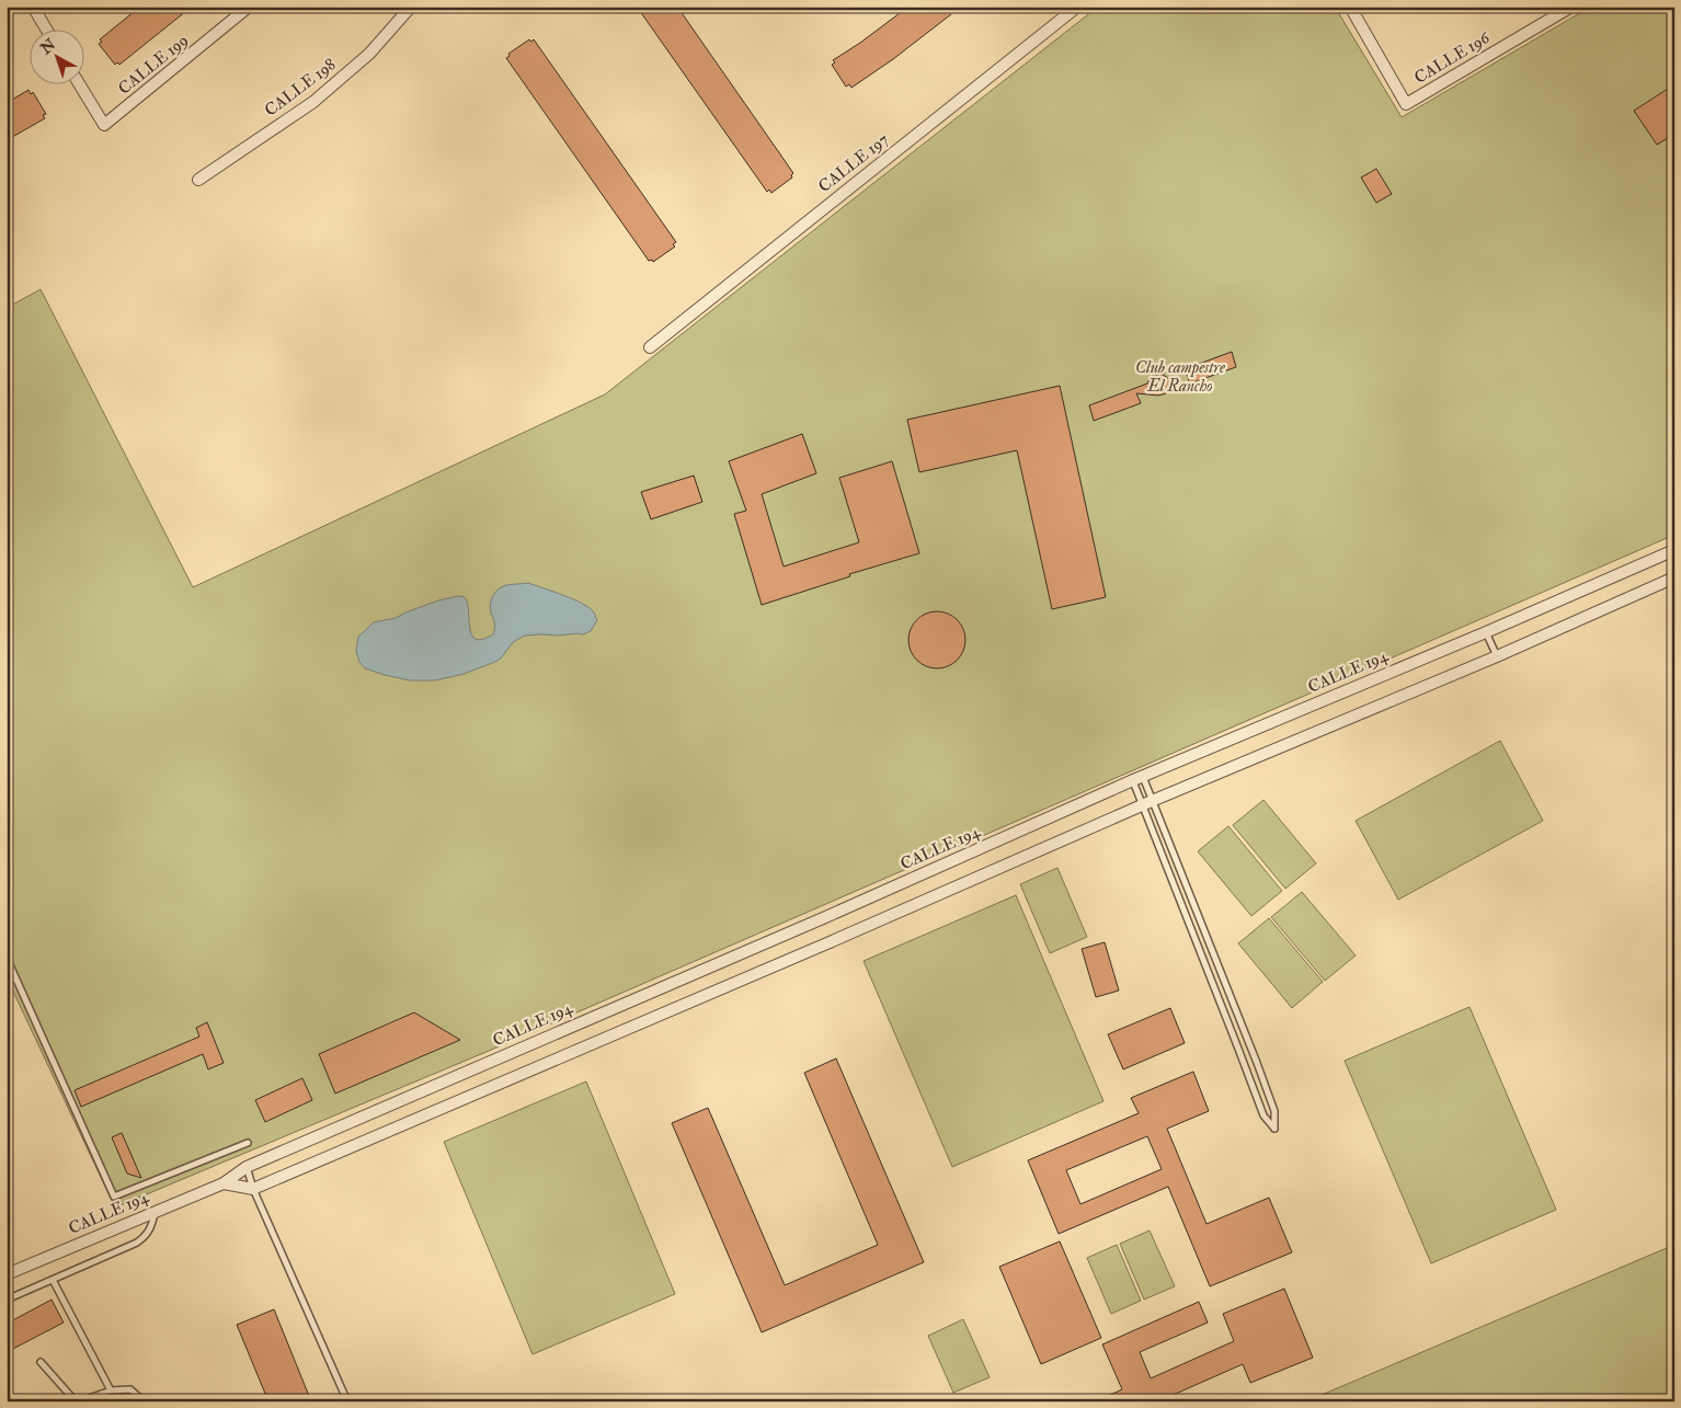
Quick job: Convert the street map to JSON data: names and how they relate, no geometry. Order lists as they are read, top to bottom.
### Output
{
  "streets": {
    "street": [
      "CALLE 196",
      "CALLE 199",
      "CALLE 198",
      "CALLE 197",
      "CALLE 194"
    ]
  },
  "parks": ["Club campestre El Rancho"],
  "north": "top left"
}
